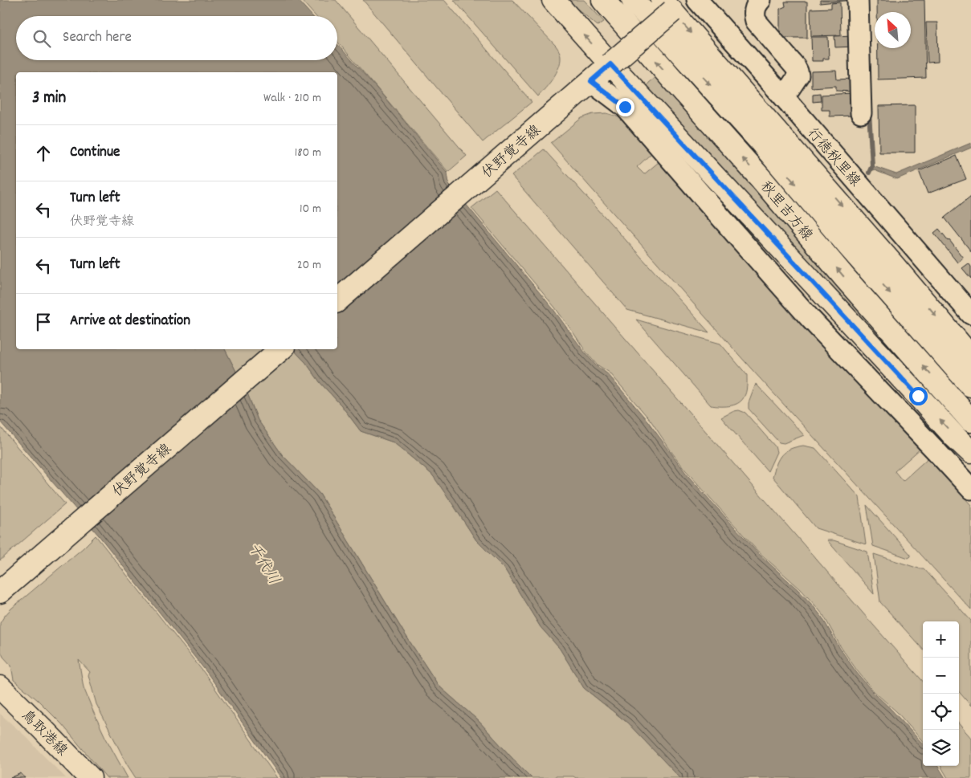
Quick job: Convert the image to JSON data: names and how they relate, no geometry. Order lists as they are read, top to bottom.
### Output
{
  "streets": {
    "main road": ["伏野覚寺線", "秋里吉方線", "鳥取港線"],
    "street": ["行徳秋里線"]
  },
  "crossings": [
    ["伏野覚寺線", "行徳秋里線"]
  ],
  "water": ["千代川"],
  "north": "top left",
  "page": {
    "search": "Search here",
    "heading": ["3 min", "Walk · 210 m"],
    "list": [
      ["Continue", "180 m"],
      ["Turn left", "伏野覚寺線", "10 m"],
      ["Turn left", "20 m"],
      "Arrive at destination"
    ],
    "map_buttons": ["+", "−"]
  }
}
